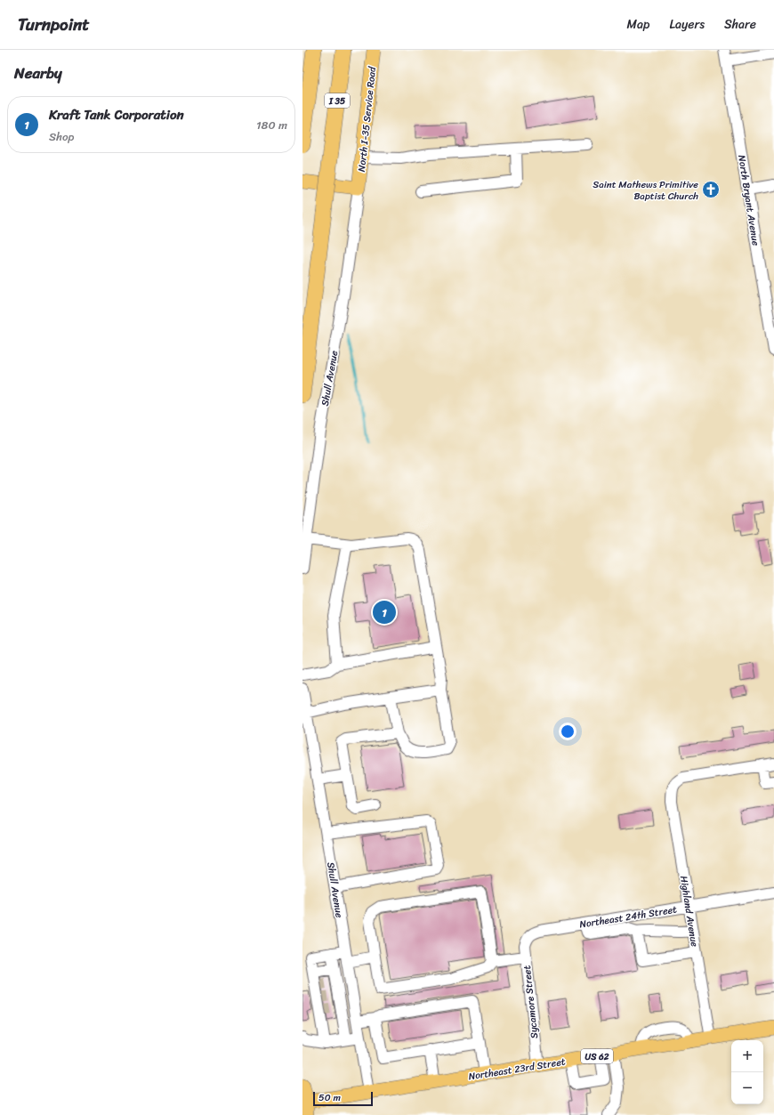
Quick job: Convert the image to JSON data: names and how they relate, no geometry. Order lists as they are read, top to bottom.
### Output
{
  "streets": {
    "highway": ["I 35"],
    "main road": ["North I-35 Service Road", "US 62", "Northeast 23rd Street"],
    "street": [
      "North Bryant Avenue",
      "Shull Avenue",
      "Highland Avenue",
      "Northeast 24th Street",
      "Sycamore Street"
    ]
  },
  "crossings": [
    ["North I-35 Service Road", "Shull Avenue"],
    ["Shull Avenue", "Northeast 23rd Street"],
    ["Highland Avenue", "Northeast 24th Street"],
    ["Highland Avenue", "Northeast 23rd Street"],
    ["Northeast 24th Street", "Sycamore Street"],
    ["Sycamore Street", "Northeast 23rd Street"]
  ],
  "places": {
    "church": ["Saint Mathews Primitive Baptist Church"]
  },
  "scale_bar": "50 m",
  "page": {
    "header": "Turnpoint",
    "nav": ["Map", "Layers", "Share"],
    "heading": "Nearby",
    "list": [
      {
        "mark": "1",
        "name": "Kraft Tank Corporation",
        "note": "Shop",
        "value": "180 m"
      }
    ],
    "pins": "1",
    "map_buttons": ["+", "−"],
    "scale": "50 m"
  }
}
